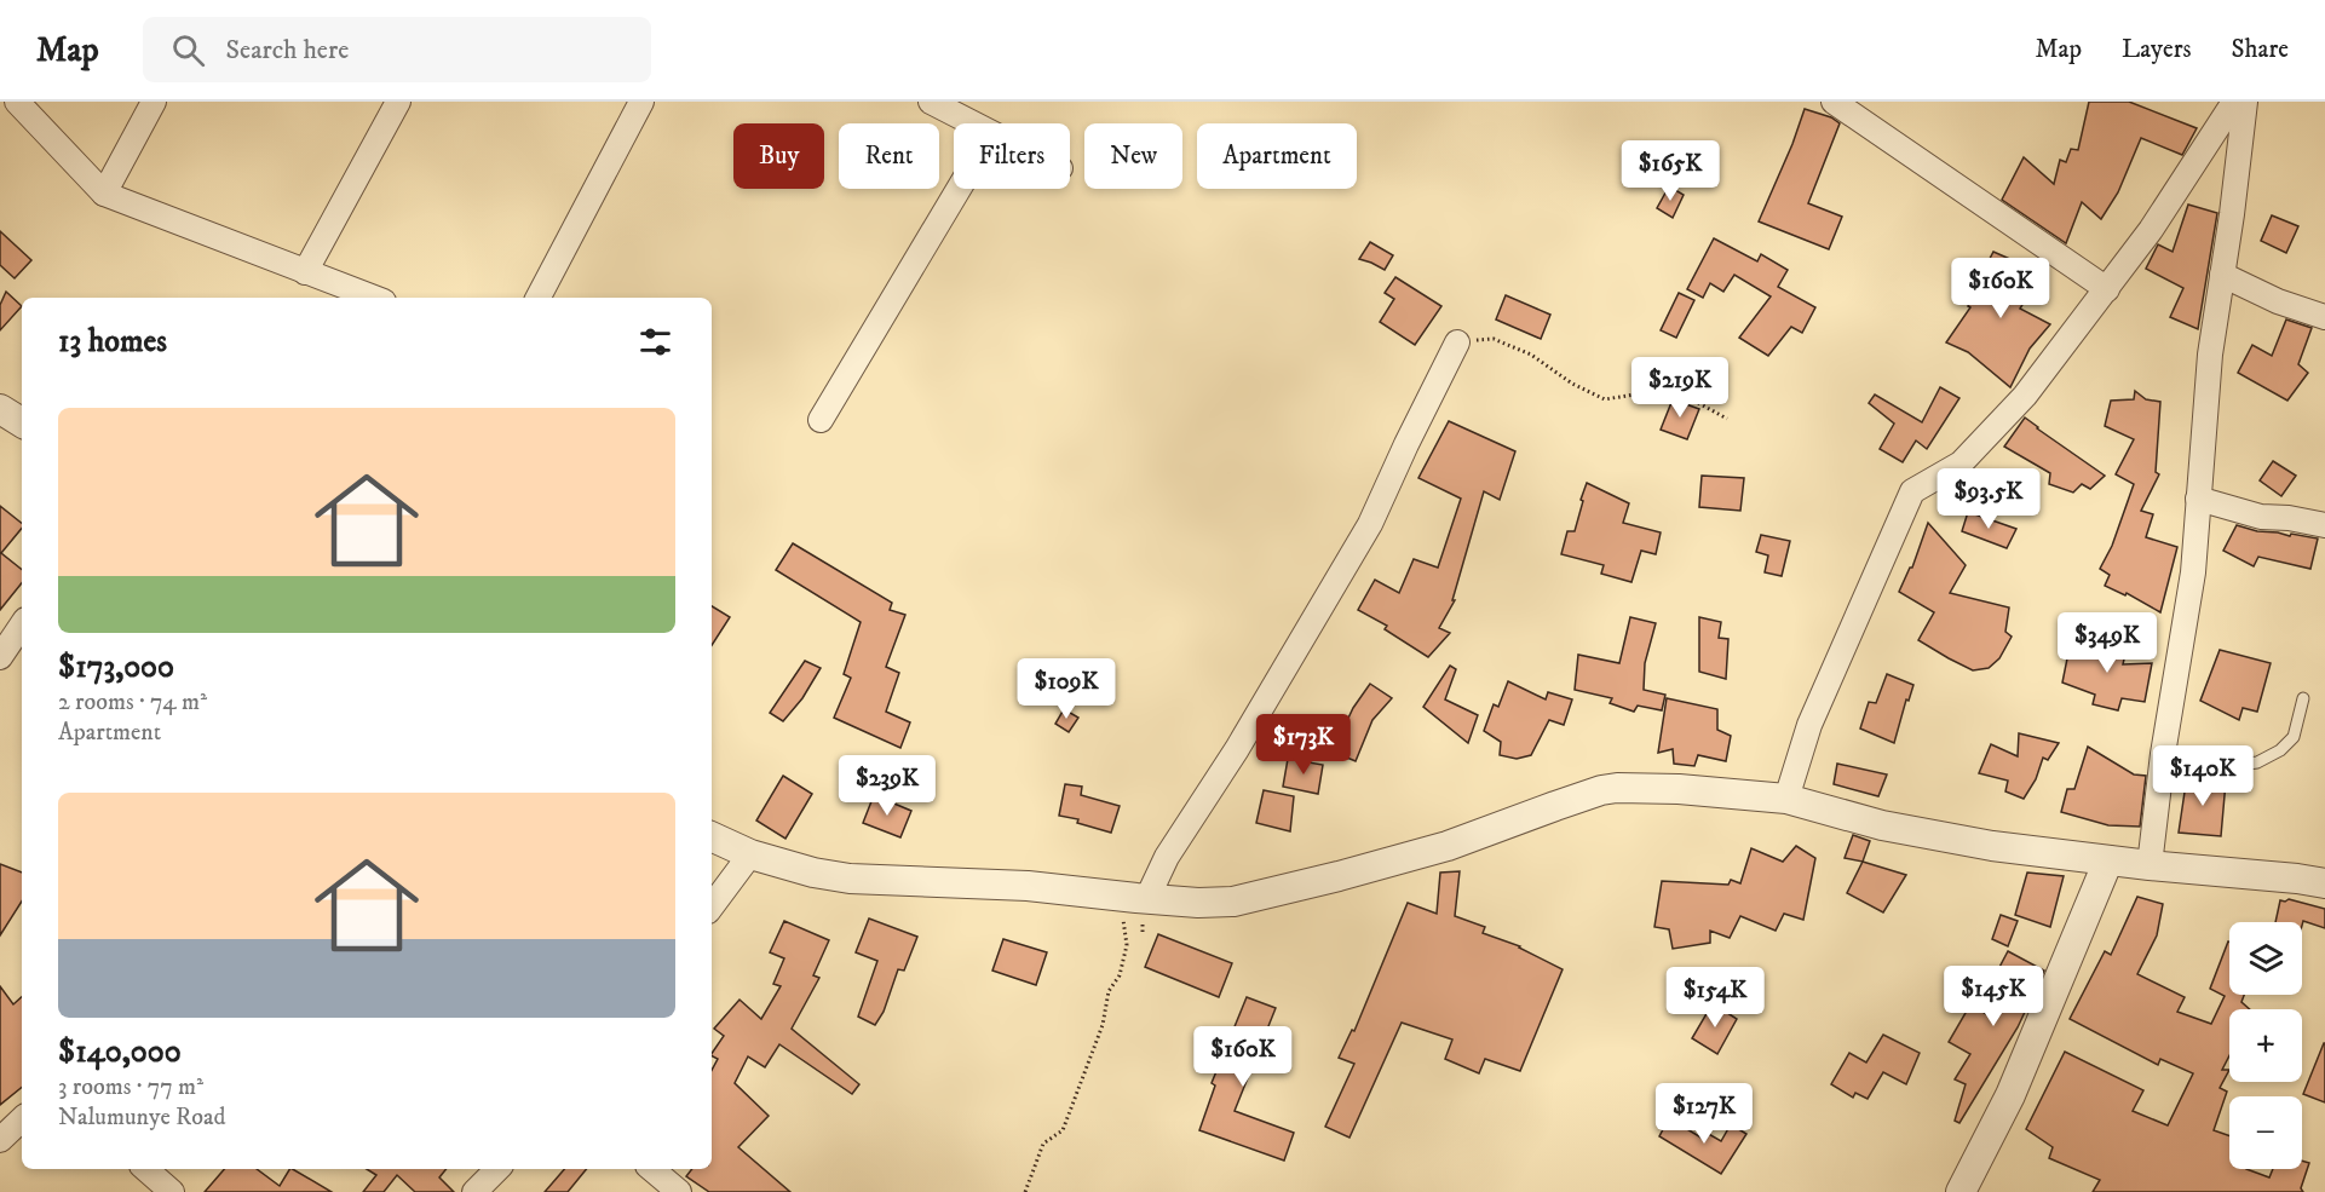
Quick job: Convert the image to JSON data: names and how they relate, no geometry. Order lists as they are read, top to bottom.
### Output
{
  "page": {
    "header": "Map",
    "search": "Search here",
    "nav": ["Map", "Layers", "Share"],
    "chip": [
      "Buy",
      "Rent",
      "Filters",
      "New",
      "Apartment"
    ],
    "price": [
      "$165K",
      "$160K",
      "$219K",
      "$93.5K",
      "$349K",
      "$109K",
      "$173K",
      "$140K",
      "$239K",
      "$145K",
      "$154K",
      "$160K",
      "$127K"
    ],
    "heading": "13 homes",
    "list": [
      {
        "name": "$173,000",
        "note": "2 rooms · 74 m² · Apartment"
      },
      {
        "name": "$140,000",
        "note": "3 rooms · 77 m² · Nalumunye Road"
      }
    ],
    "map_buttons": ["+", "−"]
  }
}
